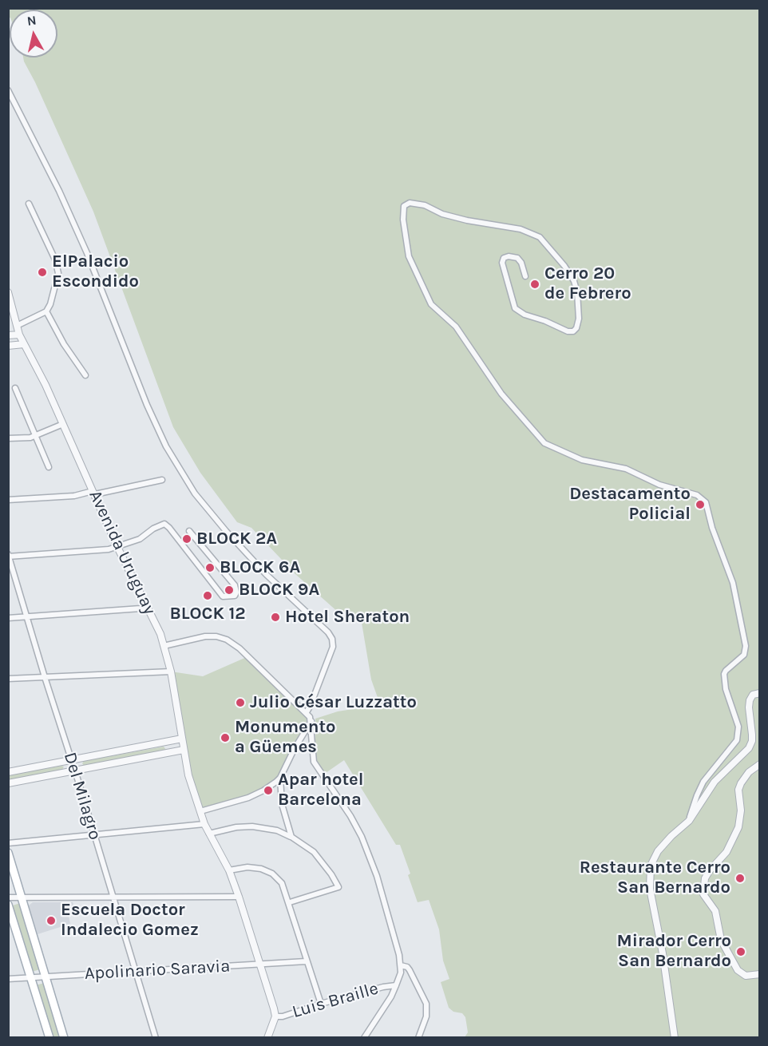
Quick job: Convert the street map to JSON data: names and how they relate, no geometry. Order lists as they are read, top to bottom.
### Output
{
  "streets": {
    "street": [
      "Avenida Uruguay",
      "Del Milagro",
      "Apolinario Saravia",
      "Luis Braille"
    ]
  },
  "crossings": [
    ["Avenida Uruguay", "Apolinario Saravia"],
    ["Avenida Uruguay", "Luis Braille"],
    ["Del Milagro", "Apolinario Saravia"]
  ],
  "places": [
    "ElPalacio Escondido",
    "Cerro 20 de Febrero",
    "Destacamento Policial",
    "BLOCK 2A",
    "BLOCK 6A",
    "BLOCK 9A",
    "BLOCK 12",
    "Hotel Sheraton",
    "Julio César Luzzatto",
    "Monumento a Güemes",
    "Apar hotel Barcelona",
    "Restaurante Cerro San Bernardo",
    "Escuela Doctor Indalecio Gomez",
    "Mirador Cerro San Bernardo"
  ],
  "north": "top"
}
